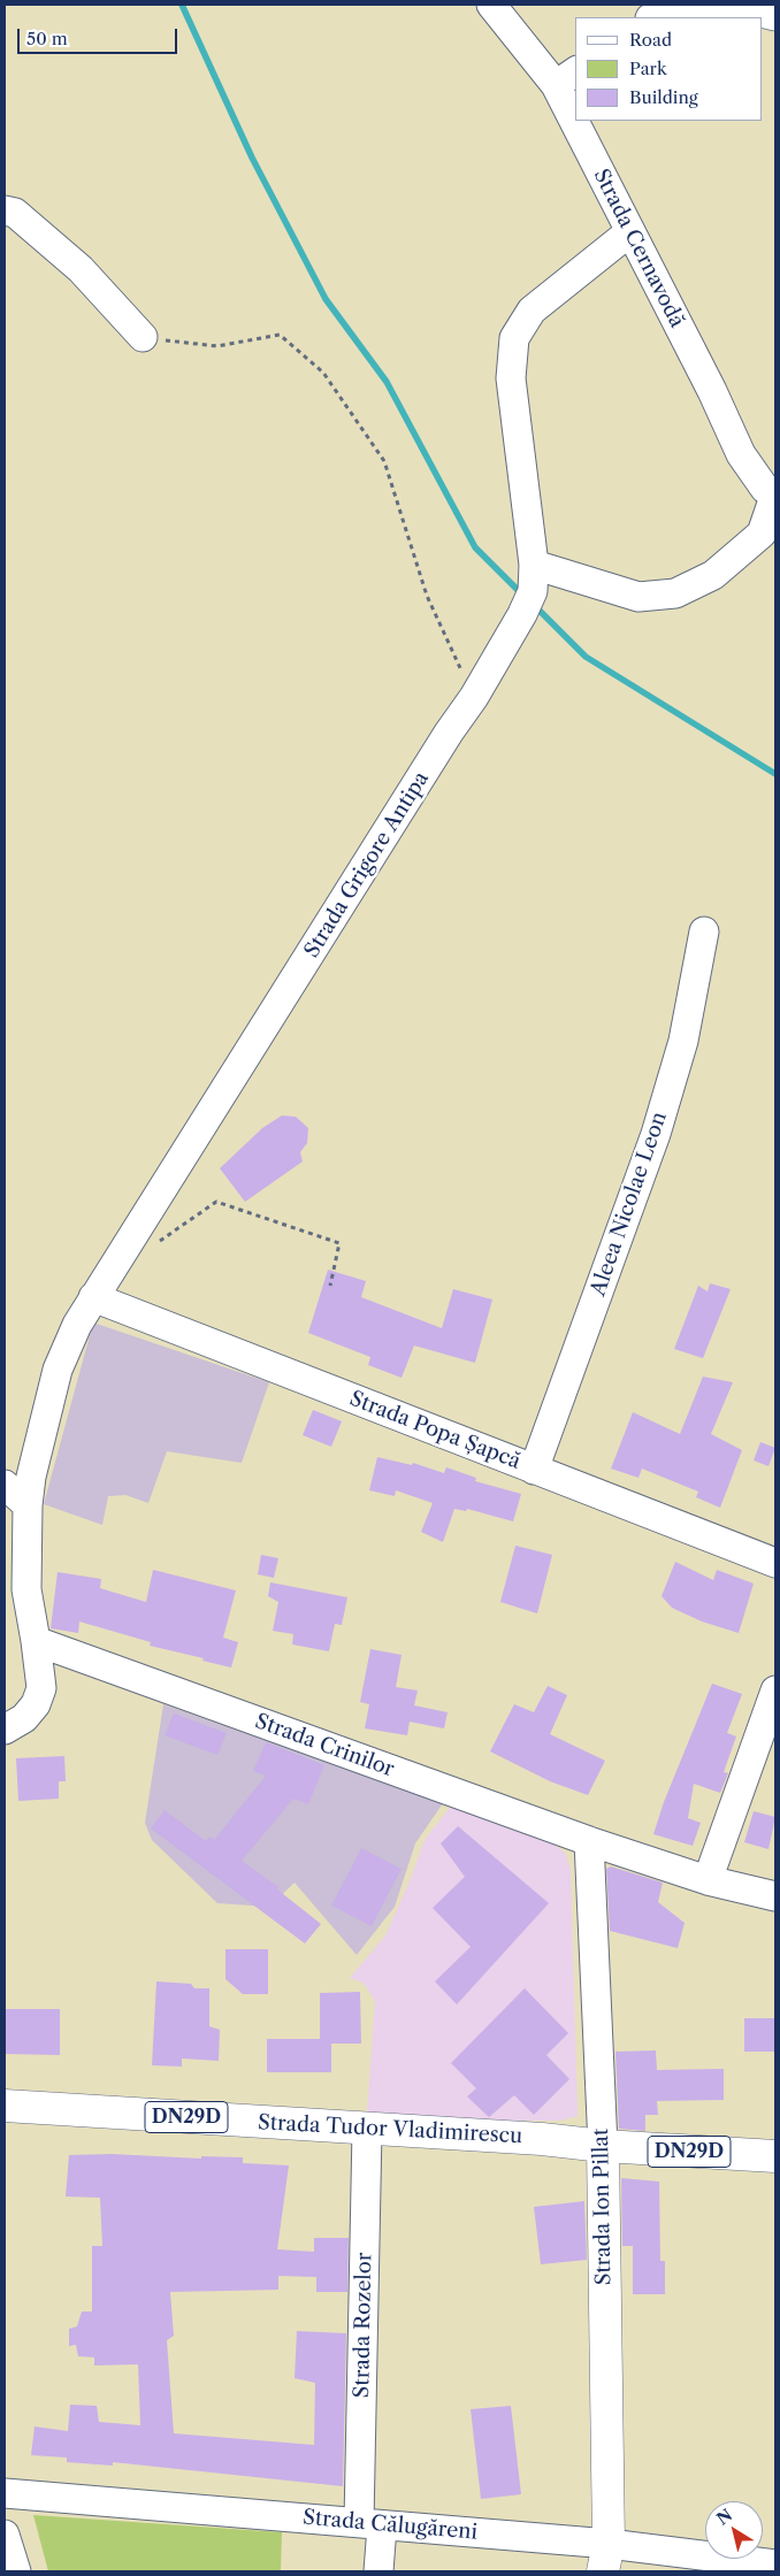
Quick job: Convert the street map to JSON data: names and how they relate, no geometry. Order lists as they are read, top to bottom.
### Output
{
  "streets": {
    "main road": ["DN29D", "Strada Tudor Vladimirescu", "Strada Ion Pillat"],
    "street": [
      "Strada Cernavodă",
      "Strada Grigore Antipa",
      "Aleea Nicolae Leon",
      "Strada Popa Șapcă",
      "Strada Crinilor",
      "Strada Rozelor",
      "Strada Călugăreni"
    ]
  },
  "crossings": [
    ["Strada Grigore Antipa", "Strada Popa Șapcă"],
    ["Aleea Nicolae Leon", "Strada Popa Șapcă"],
    ["Strada Crinilor", "Strada Ion Pillat"],
    ["Strada Tudor Vladimirescu", "Strada Ion Pillat"],
    ["Strada Tudor Vladimirescu", "Strada Rozelor"],
    ["Strada Ion Pillat", "Strada Călugăreni"],
    ["Strada Rozelor", "Strada Călugăreni"]
  ],
  "legend": ["Road", "Park", "Building"],
  "scale_bar": "50 m",
  "north": "top left"
}
